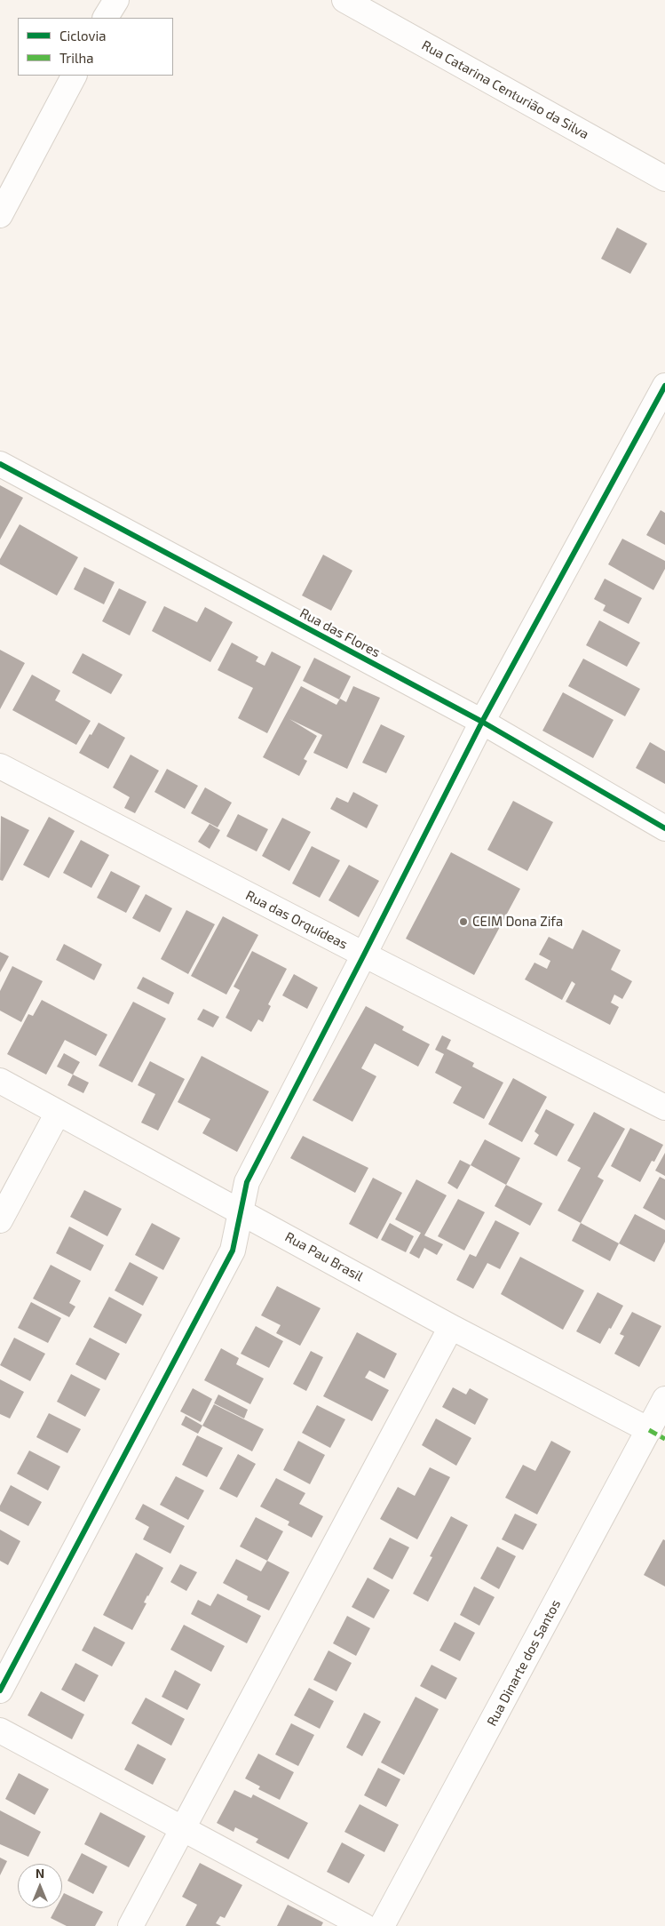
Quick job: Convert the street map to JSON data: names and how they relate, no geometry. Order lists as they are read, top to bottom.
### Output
{
  "streets": {
    "street": [
      "Rua Catarina Centurião da Silva",
      "Rua das Flores",
      "Rua das Orquídeas",
      "Rua Pau Brasil",
      "Rua Dinarte dos Santos"
    ]
  },
  "crossings": [
    ["Rua Pau Brasil", "Rua Dinarte dos Santos"]
  ],
  "places": ["CEIM Dona Zifa"],
  "legend": ["Ciclovia", "Trilha"],
  "north": "top"
}
